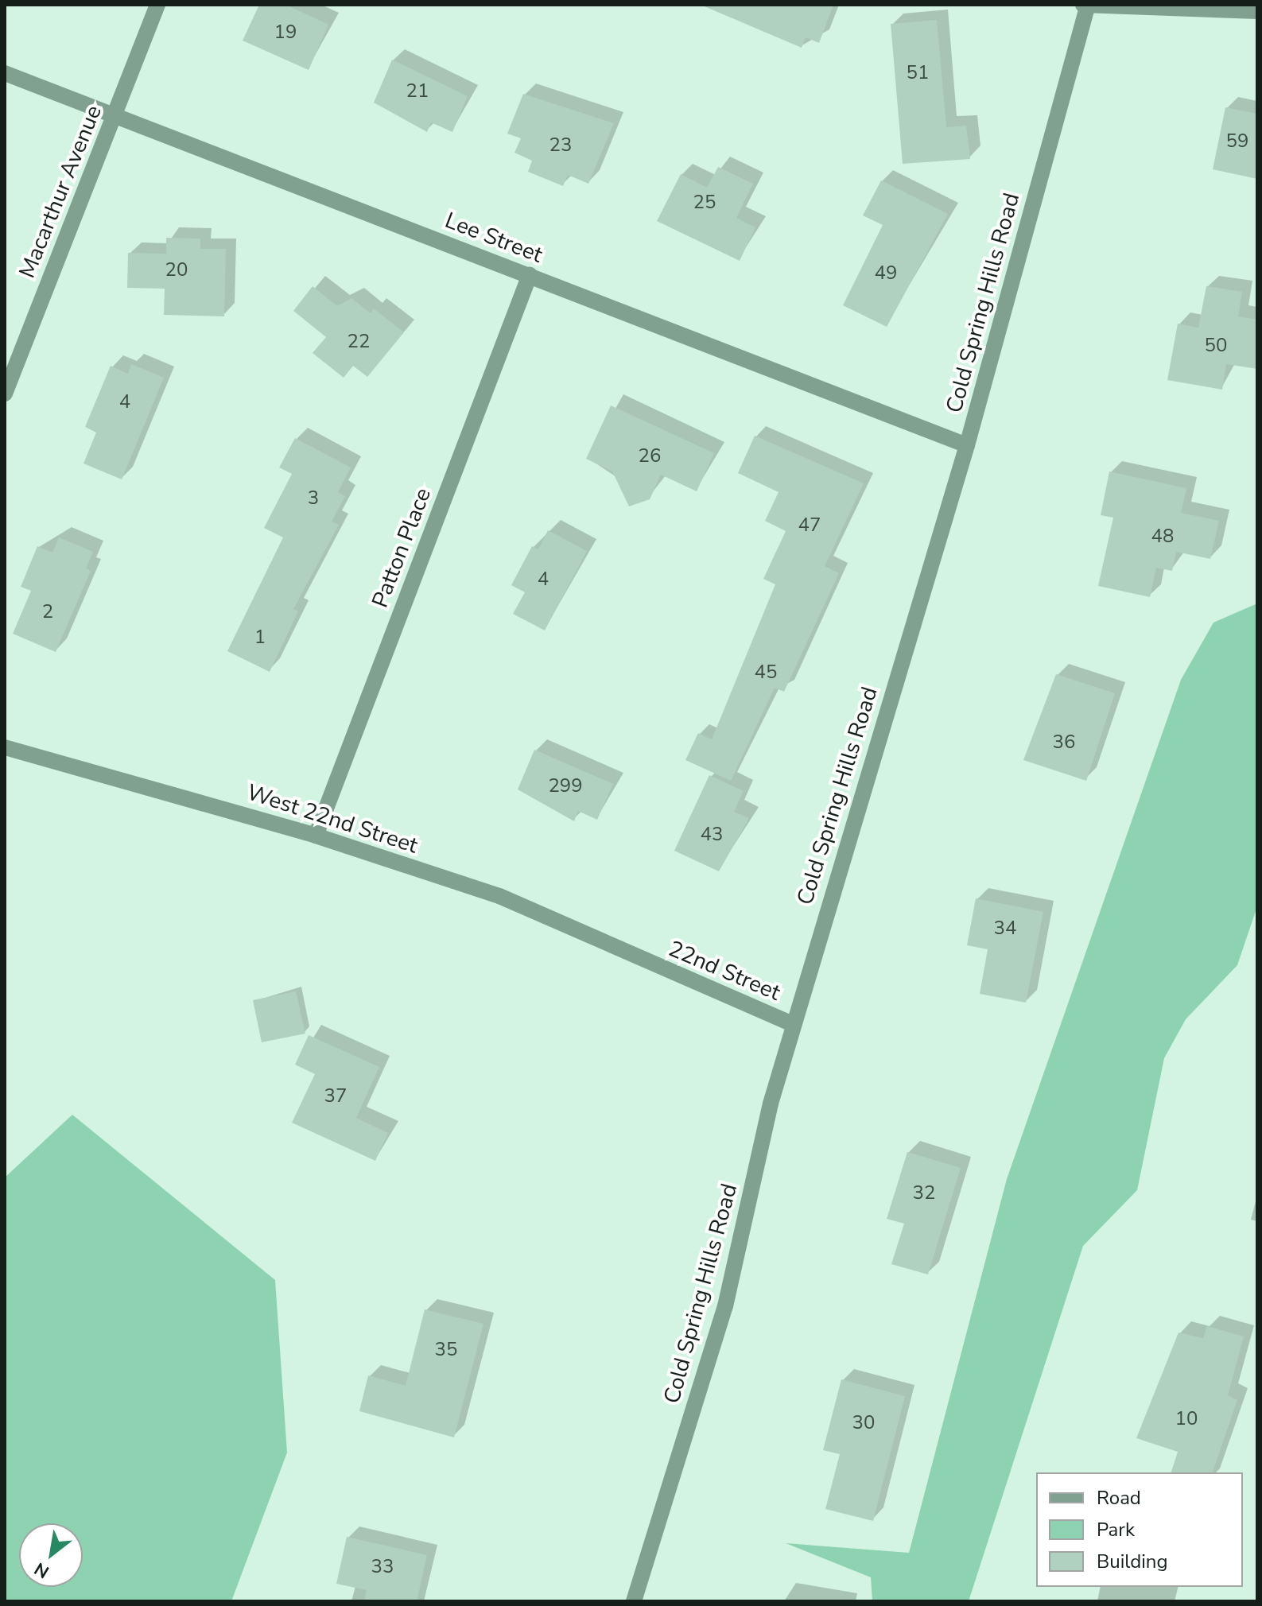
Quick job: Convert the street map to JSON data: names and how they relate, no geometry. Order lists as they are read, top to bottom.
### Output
{
  "streets": {
    "street": [
      "Macarthur Avenue",
      "Lee Street",
      "Cold Spring Hills Road",
      "Patton Place",
      "West 22nd Street",
      "22nd Street"
    ]
  },
  "crossings": [
    ["Macarthur Avenue", "Lee Street"],
    ["Lee Street", "Cold Spring Hills Road"],
    ["Lee Street", "Patton Place"],
    ["Cold Spring Hills Road", "22nd Street"],
    ["Patton Place", "West 22nd Street"],
    ["West 22nd Street", "22nd Street"]
  ],
  "house_numbers": [
    "19",
    "51",
    "21",
    "59",
    "23",
    "25",
    "20",
    "49",
    "22",
    "50",
    "4",
    "26",
    "3",
    "47",
    "48",
    "4",
    "2",
    "1",
    "45",
    "36",
    "299",
    "43",
    "34",
    "37",
    "32",
    "35",
    "10",
    "30",
    "33"
  ],
  "legend": ["Road", "Park", "Building"],
  "north": "bottom left"
}
